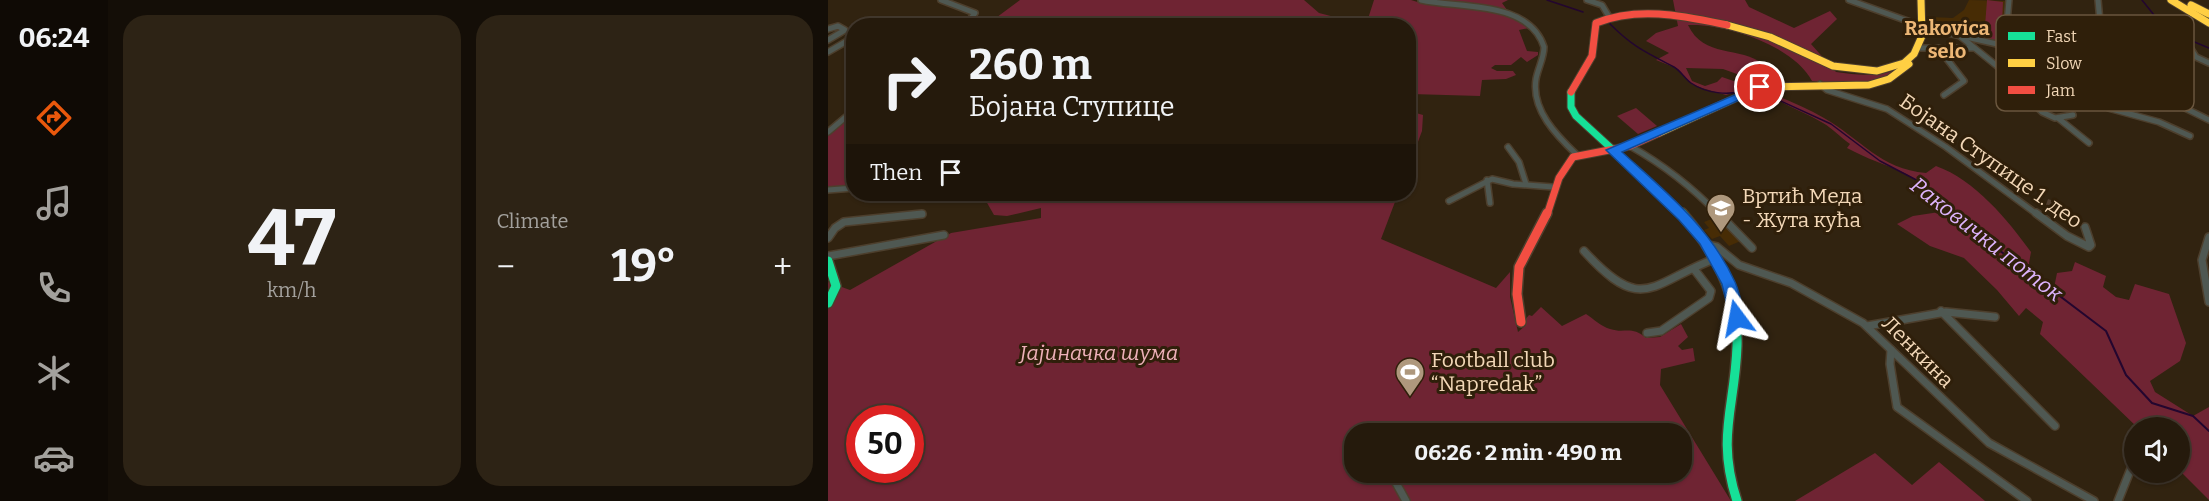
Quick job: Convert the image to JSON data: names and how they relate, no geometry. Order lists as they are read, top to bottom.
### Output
{
  "streets": {
    "street": ["Бојана Ступице 1. део", "Ленкина"]
  },
  "districts": ["Rakovica selo"],
  "water": ["Раковички поток"],
  "parks": ["Јајиначка шума"],
  "places": {
    "school or university": ["Вртић Меда - Жута кућа"],
    "sports": ["Football club “Napredak”"]
  },
  "legend": ["Fast", "Slow", "Jam"],
  "page": {
    "tabs": "06:24",
    "tile": [
      ["47", "km/h"],
      "Climate"
    ],
    "turn": ["260 m", "Бојана Ступице"],
    "then": "Then",
    "heat": ["−", "19°", "+"],
    "limit": "50",
    "trip": "06:26 · 2 min · 490 m"
  }
}
